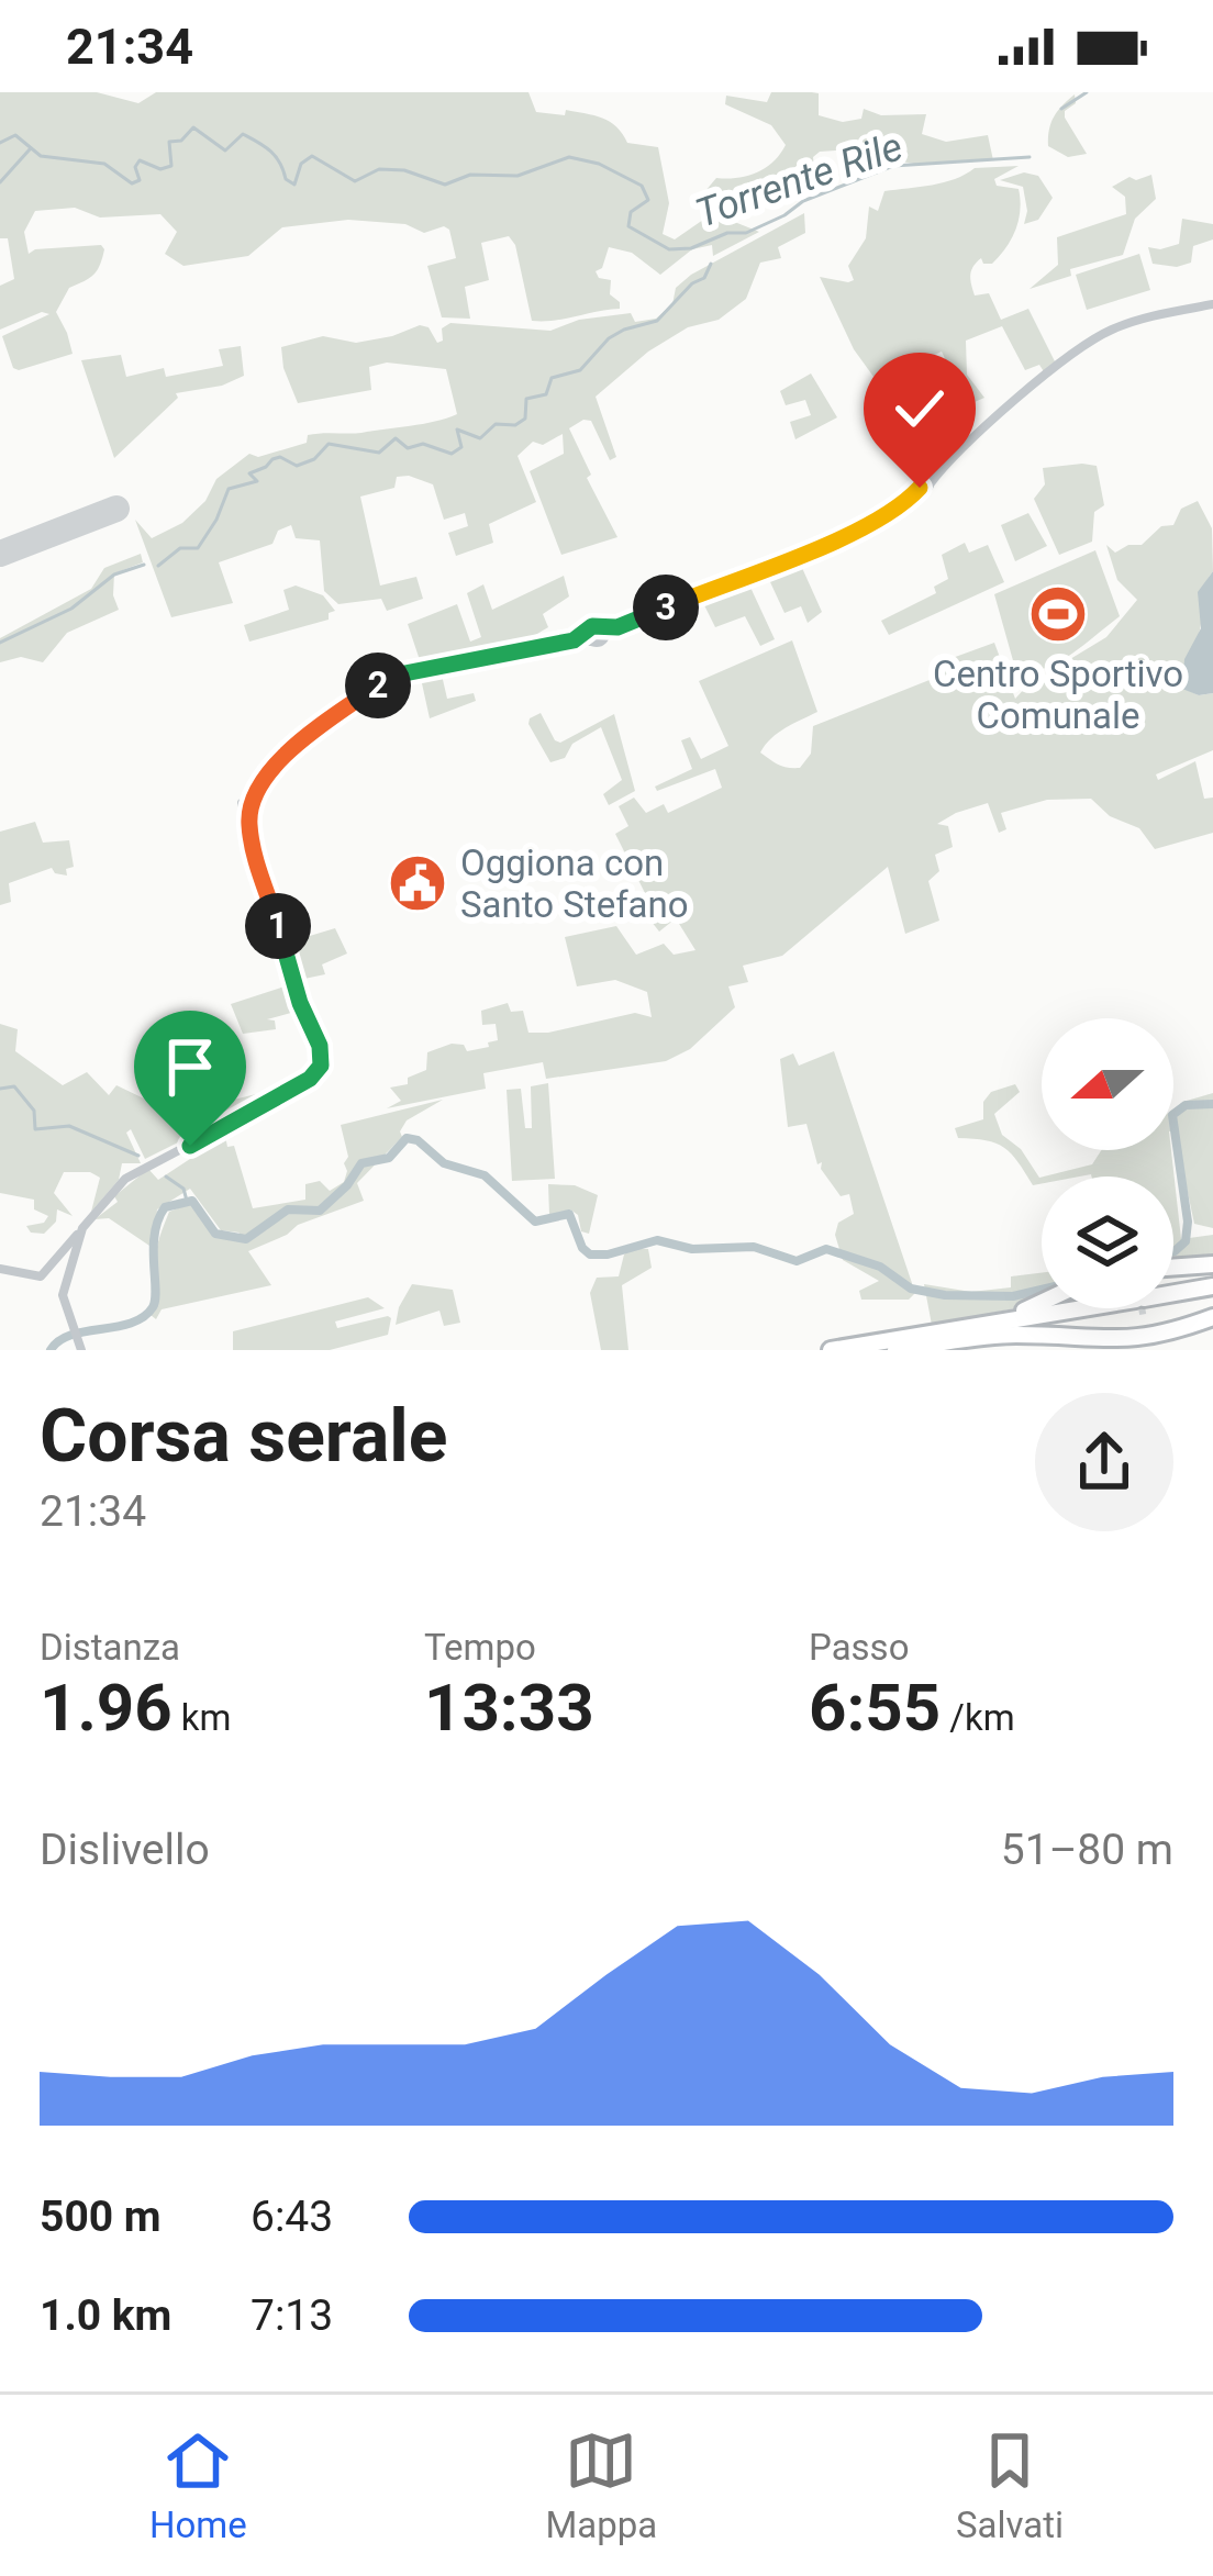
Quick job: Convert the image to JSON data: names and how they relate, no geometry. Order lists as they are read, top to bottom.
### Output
{
  "water": ["Torrente Rile"],
  "places": {
    "sports": ["Centro Sportivo Comunale"],
    "public building": ["Oggiona con Santo Stefano"]
  },
  "north": "left",
  "page": {
    "status": "21:34",
    "pins": ["3", "2", "1"],
    "heading": ["Corsa serale", "21:34"],
    "stats": [
      ["Distanza", "1.96 km"],
      ["Tempo", "13:33"],
      ["Passo", "6:55 /km"]
    ],
    "chart": ["Dislivello", "51–80 m"],
    "list": [
      {
        "name": "500 m",
        "note": "6:43"
      },
      {
        "name": "1.0 km",
        "note": "7:13"
      }
    ],
    "tabs": ["Home", "Mappa", "Salvati"]
  }
}
